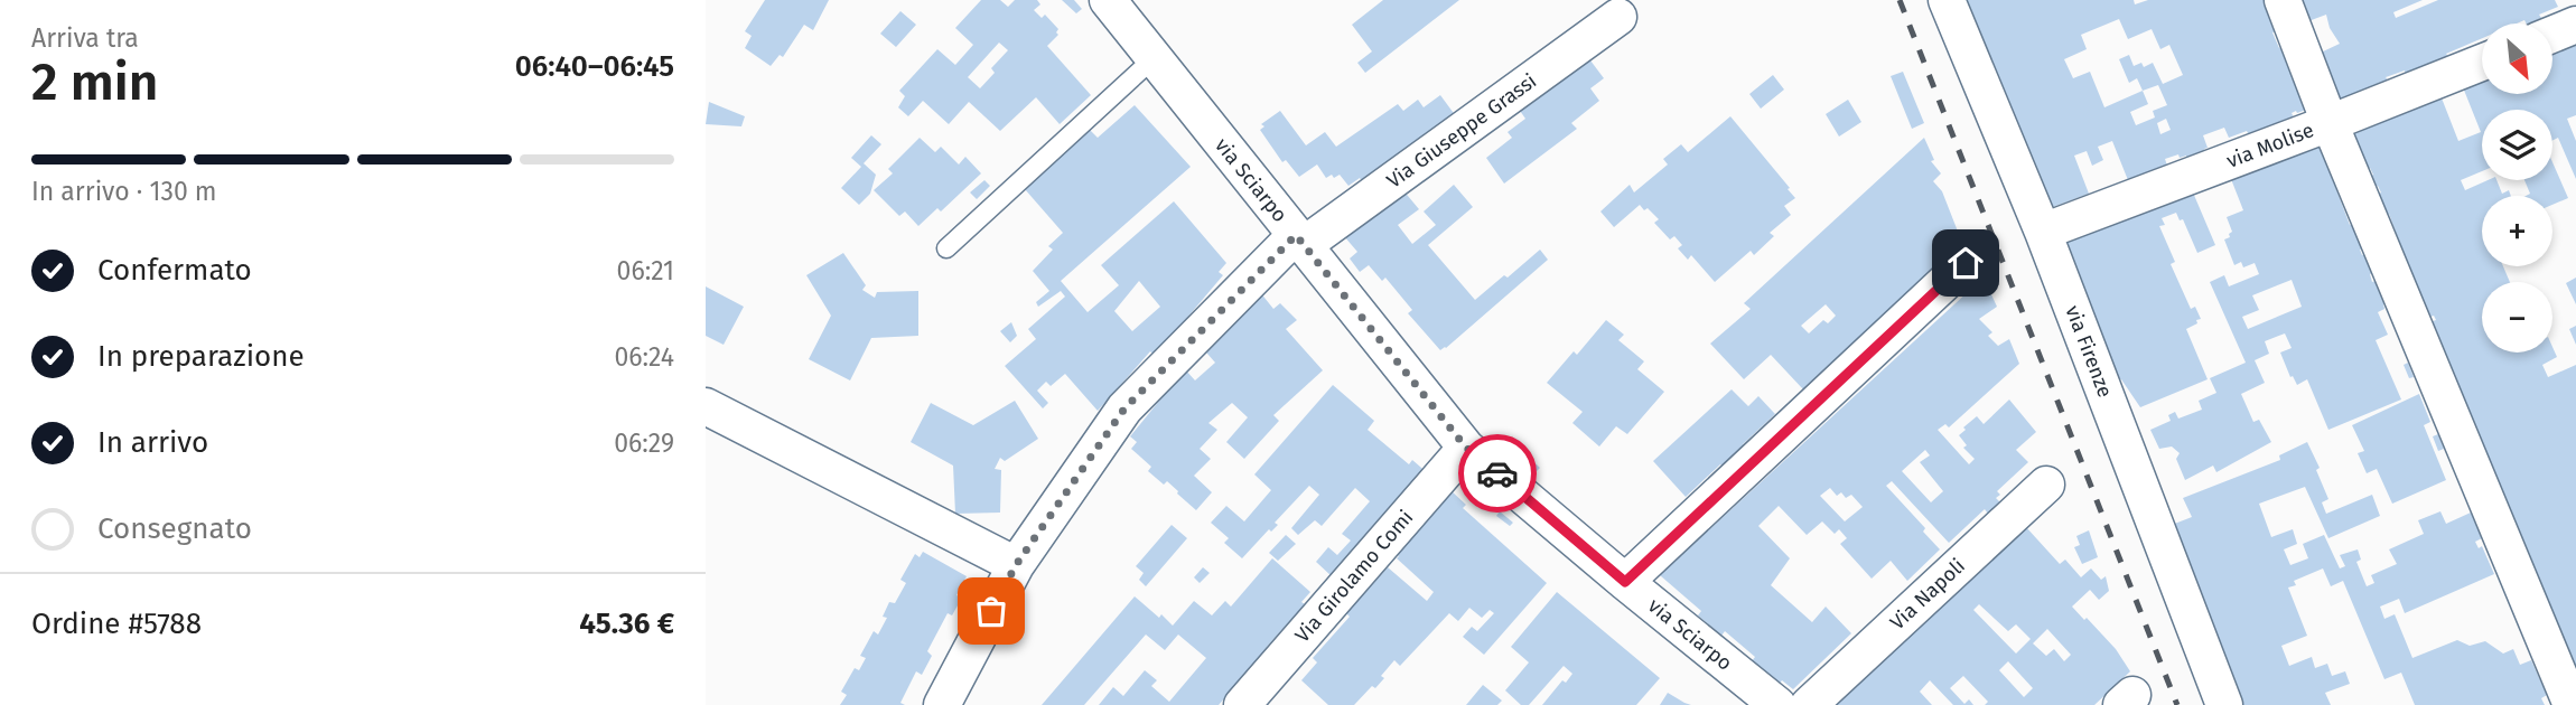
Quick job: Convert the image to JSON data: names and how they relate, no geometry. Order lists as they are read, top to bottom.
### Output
{
  "streets": {
    "street": [
      "Via Giuseppe Grassi",
      "via Molise",
      "via Sciarpo",
      "via Firenze",
      "Via Girolamo Comi",
      "Via Napoli"
    ]
  },
  "crossings": [
    ["Via Giuseppe Grassi", "via Sciarpo"],
    ["via Molise", "via Firenze"],
    ["via Sciarpo", "Via Girolamo Comi"]
  ],
  "north": "bottom right",
  "page": {
    "heading": ["2 min", "Arriva tra", "06:40–06:45"],
    "panel": ["Ordine #5788", "45.36 €"],
    "map_buttons": ["+", "−"],
    "bar": "In arrivo · 130 m",
    "list": [
      ["Confermato", "06:21"],
      ["In preparazione", "06:24"],
      ["In arrivo", "06:29"],
      "Consegnato"
    ]
  }
}
